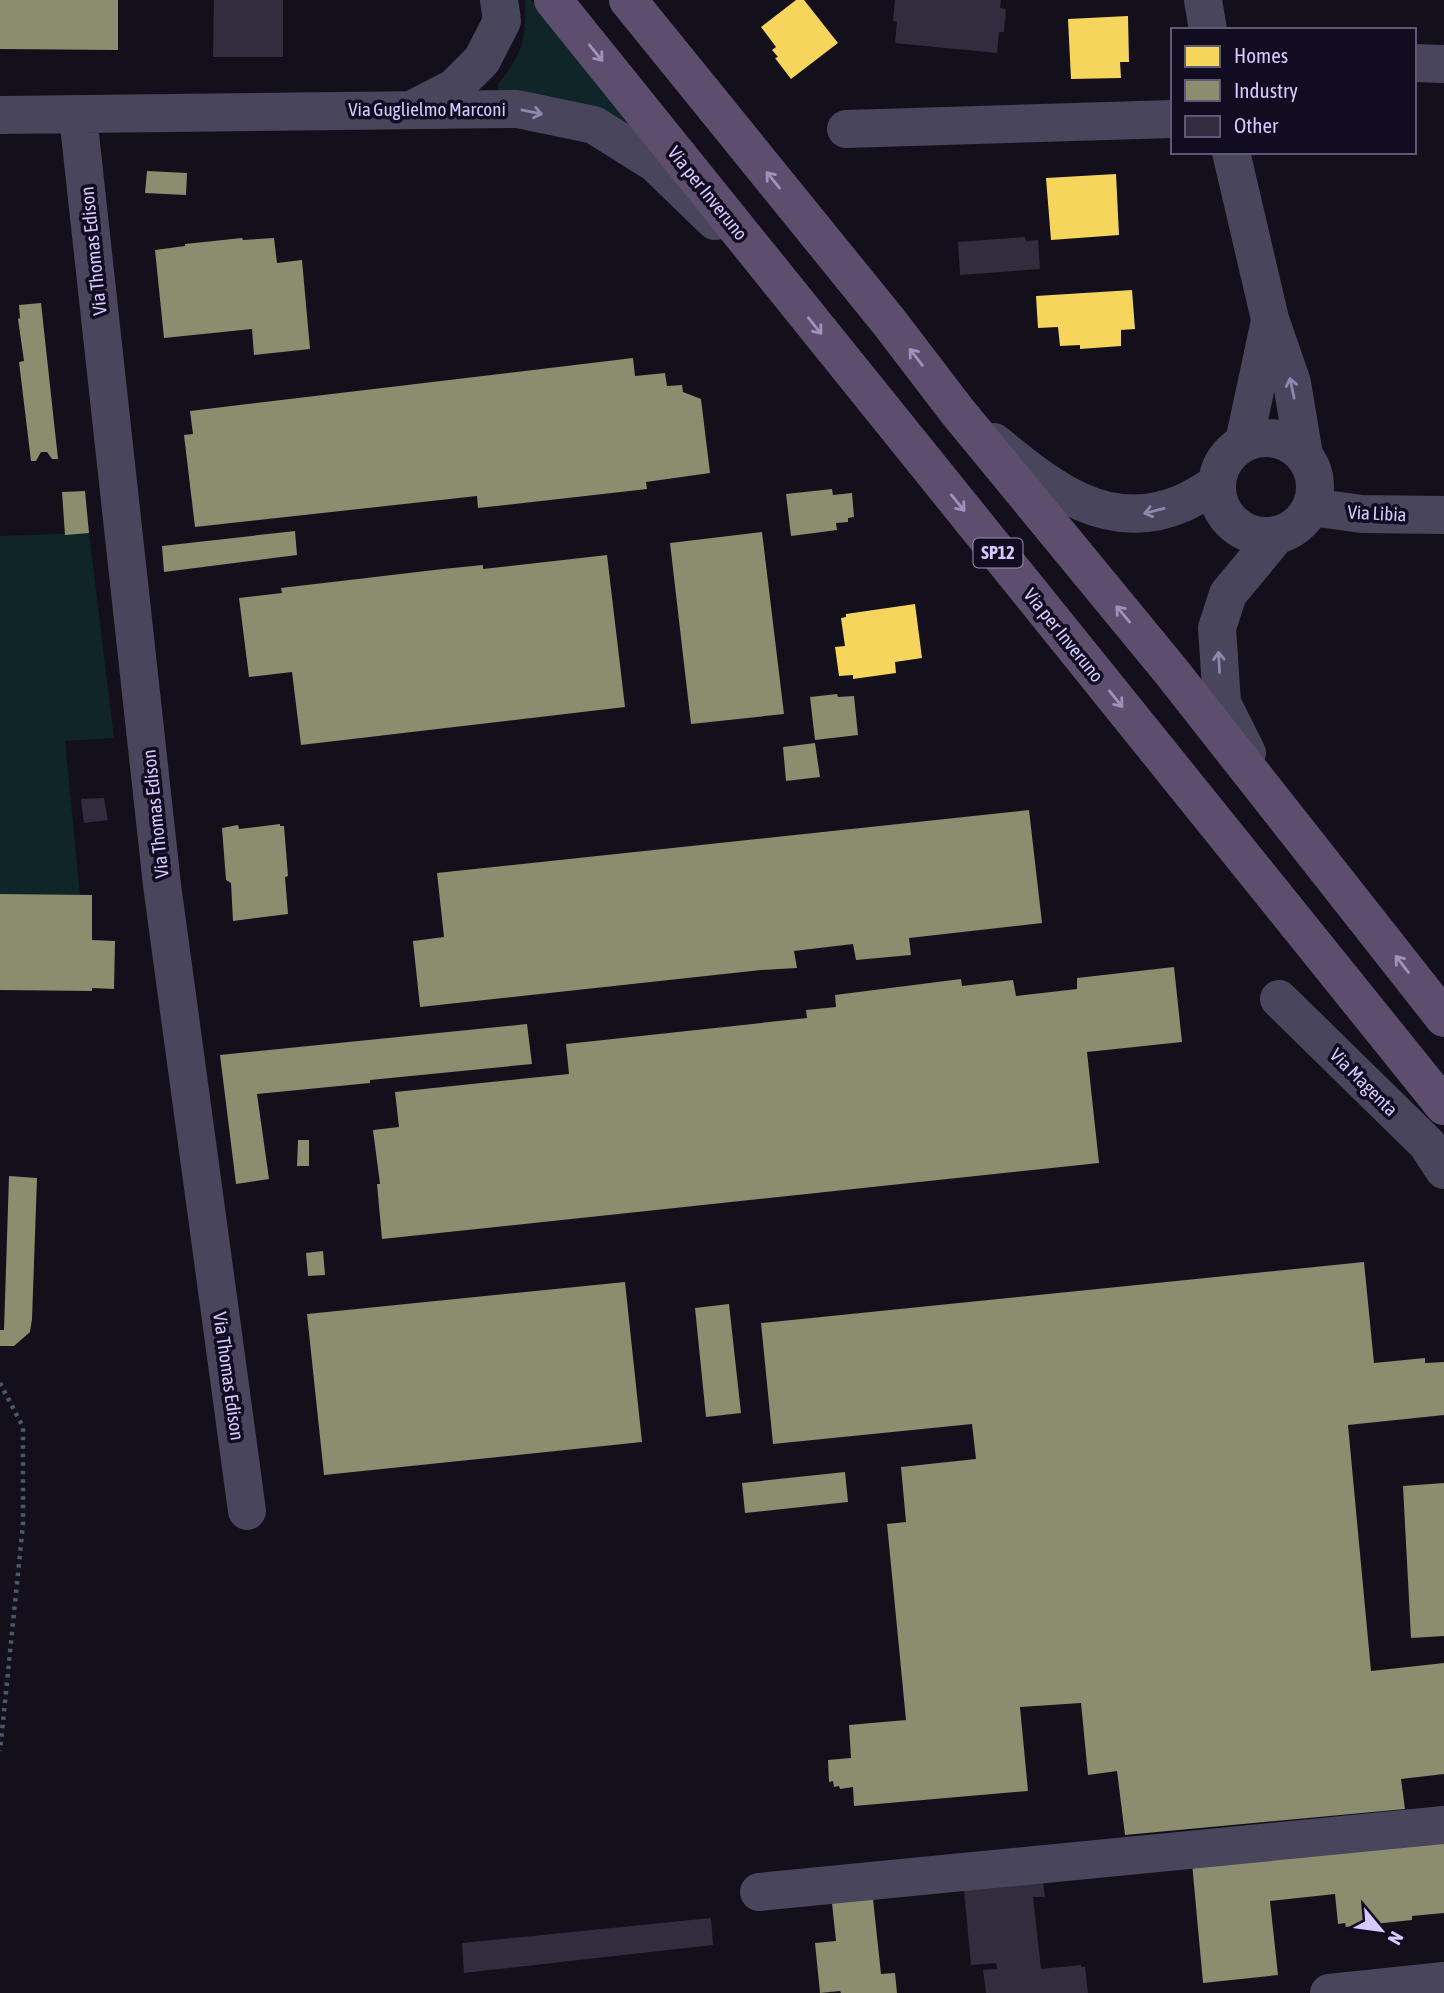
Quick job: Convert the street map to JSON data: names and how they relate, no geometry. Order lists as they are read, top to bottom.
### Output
{
  "streets": {
    "main road": ["Via per Inveruno", "SP12"],
    "street": [
      "Via Guglielmo Marconi",
      "Via Thomas Edison",
      "Via Libia",
      "Via Magenta"
    ]
  },
  "crossings": [
    ["Via Guglielmo Marconi", "Via per Inveruno"],
    ["Via Guglielmo Marconi", "Via Thomas Edison"]
  ],
  "one_way": ["Via Guglielmo Marconi"],
  "legend": ["Homes", "Industry", "Other"],
  "north": "bottom right"
}
